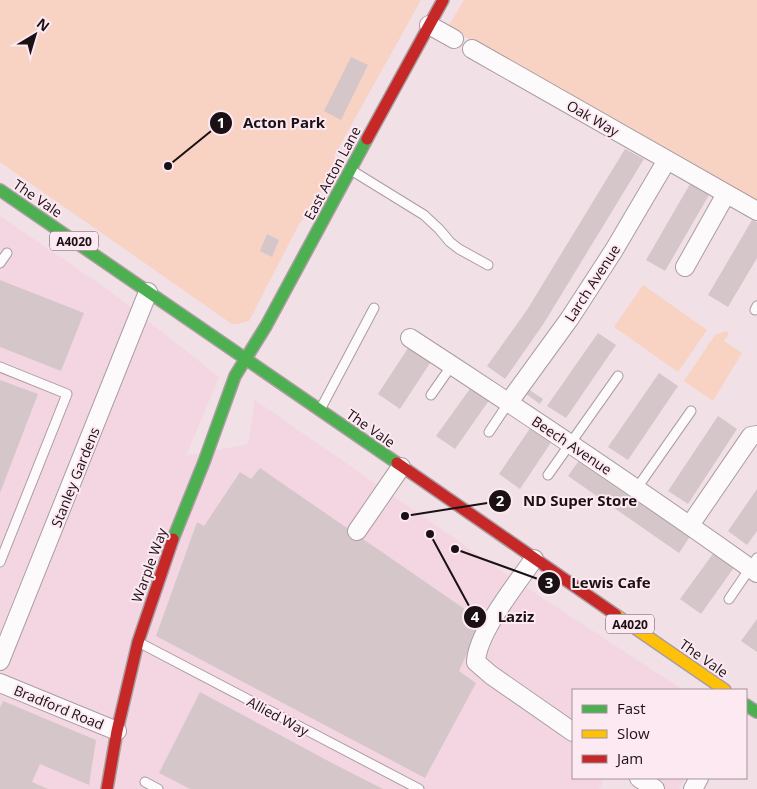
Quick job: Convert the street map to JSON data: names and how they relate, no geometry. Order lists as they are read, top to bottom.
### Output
{
  "streets": {
    "main road": [
      "East Acton Lane",
      "The Vale",
      "A4020",
      "Warple Way"
    ],
    "street": [
      "Oak Way",
      "Larch Avenue",
      "Beech Avenue",
      "Stanley Gardens",
      "Bradford Road"
    ],
    "lane": ["Allied Way"]
  },
  "crossings": [
    ["Oak Way", "East Acton Lane"],
    ["Oak Way", "Larch Avenue"],
    ["East Acton Lane", "The Vale"],
    ["East Acton Lane", "Warple Way"],
    ["The Vale", "Stanley Gardens"],
    ["The Vale", "Warple Way"],
    ["Larch Avenue", "Beech Avenue"],
    ["Warple Way", "Bradford Road"],
    ["Warple Way", "Allied Way"]
  ],
  "places": [
    "Acton Park",
    "ND Super Store",
    "Laziz",
    "Lewis Cafe"
  ],
  "legend": ["Fast", "Slow", "Jam"],
  "north": "top right"
}
